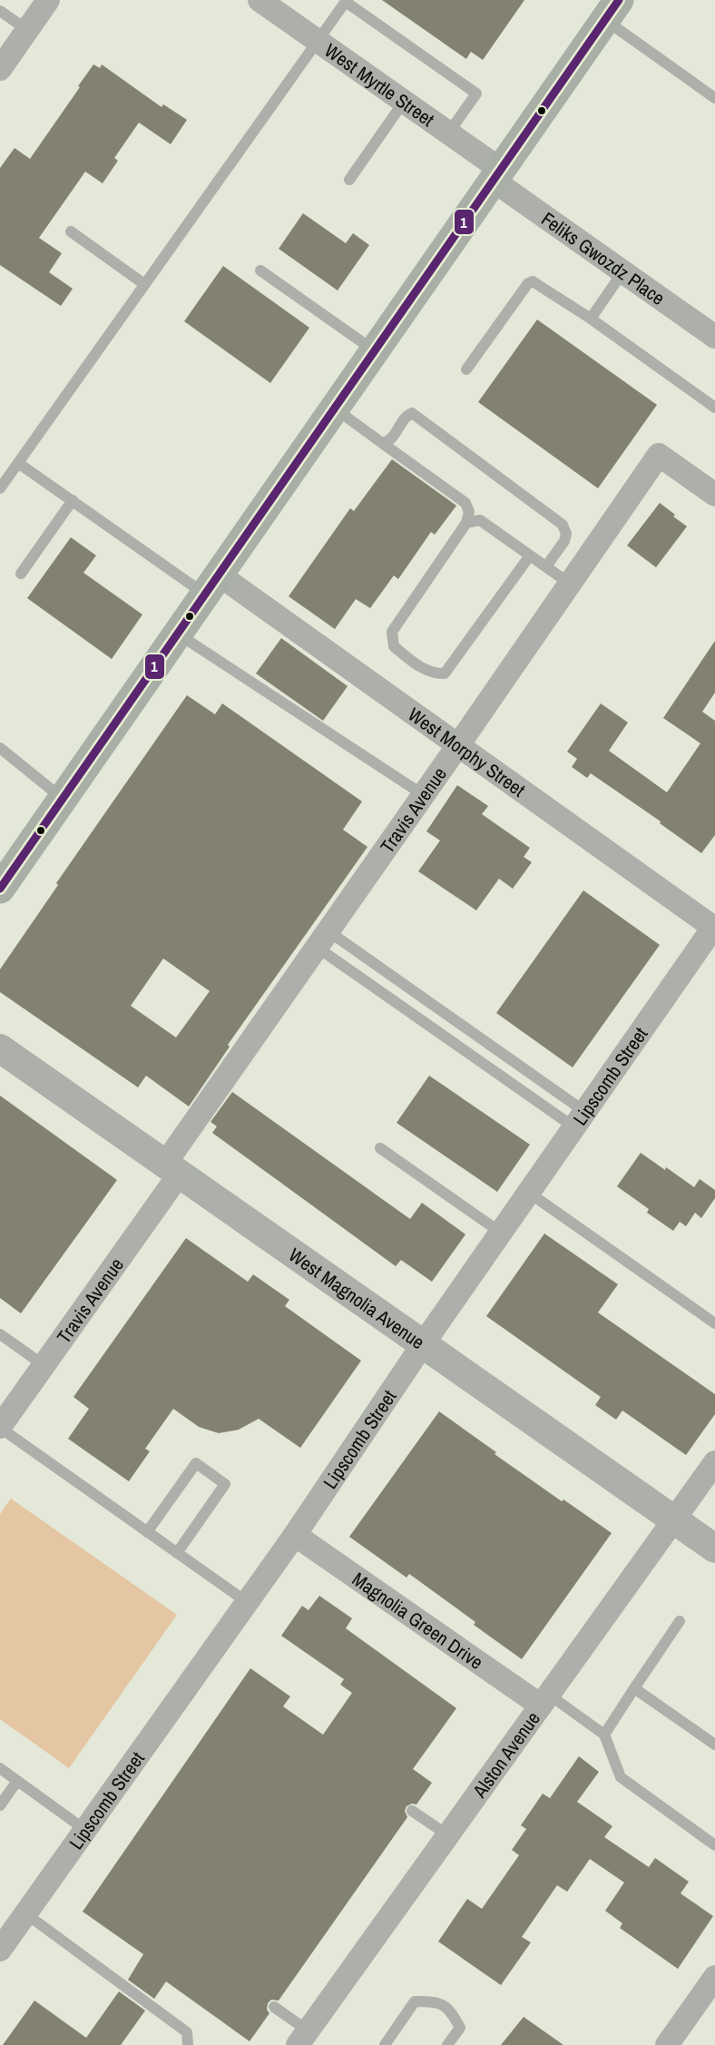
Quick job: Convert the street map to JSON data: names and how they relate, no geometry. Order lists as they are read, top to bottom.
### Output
{
  "streets": {
    "street": [
      "West Myrtle Street",
      "Feliks Gwozdz Place",
      "West Morphy Street",
      "Travis Avenue",
      "Lipscomb Street",
      "West Magnolia Avenue",
      "Magnolia Green Drive",
      "Alston Avenue"
    ]
  },
  "crossings": [
    ["West Myrtle Street", "Feliks Gwozdz Place"],
    ["West Morphy Street", "Travis Avenue"],
    ["West Morphy Street", "Lipscomb Street"],
    ["Travis Avenue", "West Magnolia Avenue"],
    ["Lipscomb Street", "West Magnolia Avenue"],
    ["Lipscomb Street", "Magnolia Green Drive"],
    ["West Magnolia Avenue", "Alston Avenue"],
    ["Magnolia Green Drive", "Alston Avenue"]
  ],
  "lines": ["transit line 1"]
}
